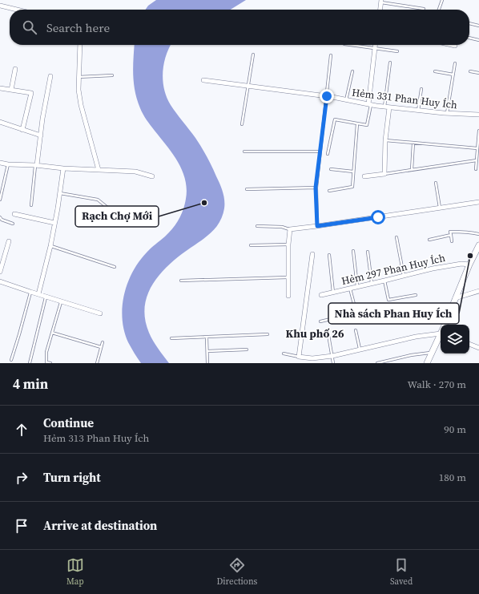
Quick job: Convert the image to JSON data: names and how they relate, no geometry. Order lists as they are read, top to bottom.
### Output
{
  "streets": {
    "street": ["Hẻm 331 Phan Huy Ích", "Hẻm 297 Phan Huy Ích"]
  },
  "districts": ["Khu phố 26"],
  "places": ["Rạch Chợ Mới", "Nhà sách Phan Huy Ích"],
  "page": {
    "search": "Search here",
    "heading": ["4 min", "Walk · 270 m"],
    "list": [
      ["Continue", "Hẻm 313 Phan Huy Ích", "90 m"],
      ["Turn right", "180 m"],
      "Arrive at destination"
    ],
    "nav": ["Map", "Directions", "Saved"]
  }
}
